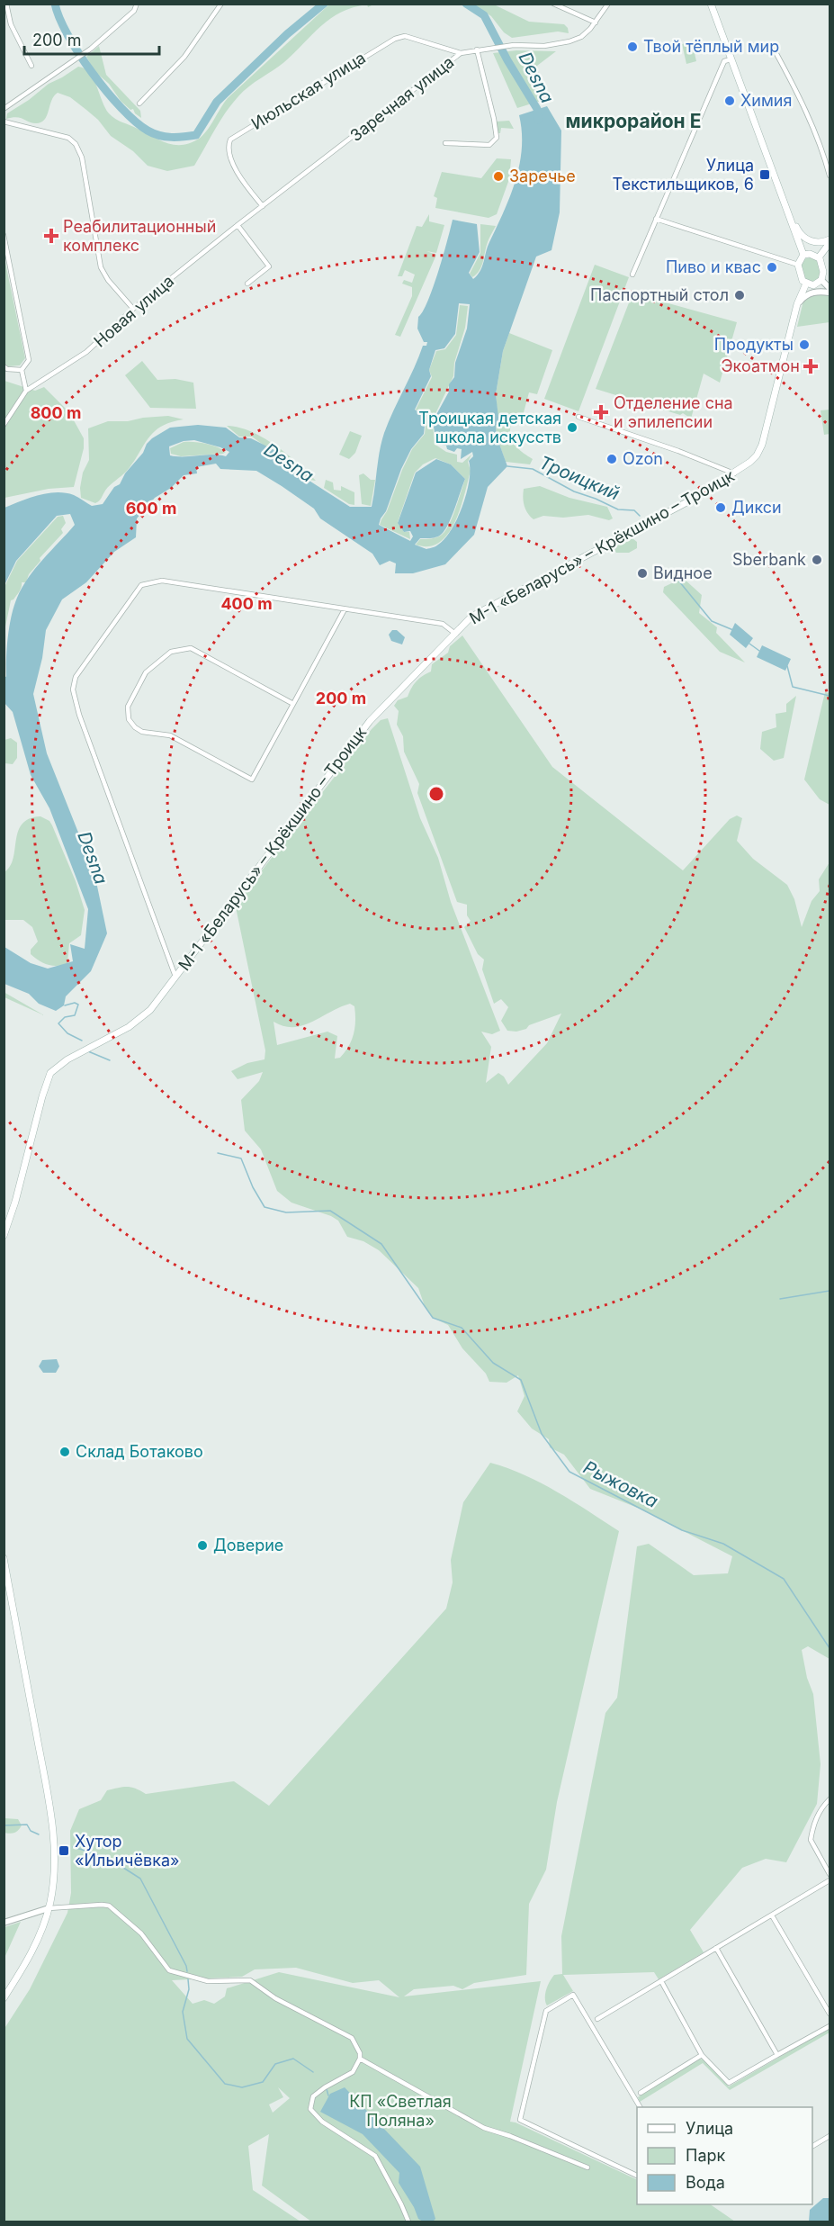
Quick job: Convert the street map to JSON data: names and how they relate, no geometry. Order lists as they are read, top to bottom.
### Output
{
  "streets": {
    "main road": ["М-1 «Беларусь» – Крёкшино – Троицк"],
    "street": ["Июльская улица", "Заречная улица", "Новая улица"]
  },
  "crossings": [
    ["Июльская улица", "Заречная улица"],
    ["Заречная улица", "Новая улица"]
  ],
  "districts": ["микрорайон Е"],
  "water": ["Desna", "Троицкий", "Рыжовка"],
  "parks": ["КП «Светлая Поляна»"],
  "places": {
    "other": [
      "Твой тёплый мир",
      "Химия",
      "Заречье",
      "Пиво и квас",
      "Паспортный стол",
      "Продукты",
      "Троицкая детская школа искусств",
      "Ozon",
      "Дикси",
      "Sberbank",
      "Видное",
      "Склад Ботаково",
      "Доверие"
    ],
    "transit": ["Улица Текстильщиков, 6", "Хутор «Ильичёвка»"],
    "health": ["Реабилитационный комплекс", "Экоатмон", "Отделение сна и эпилепсии"]
  },
  "legend": ["Улица", "Парк", "Вода"],
  "scale_bar": "200 m",
  "rings": [
    "800 m",
    "600 m",
    "400 m",
    "200 m"
  ]
}
